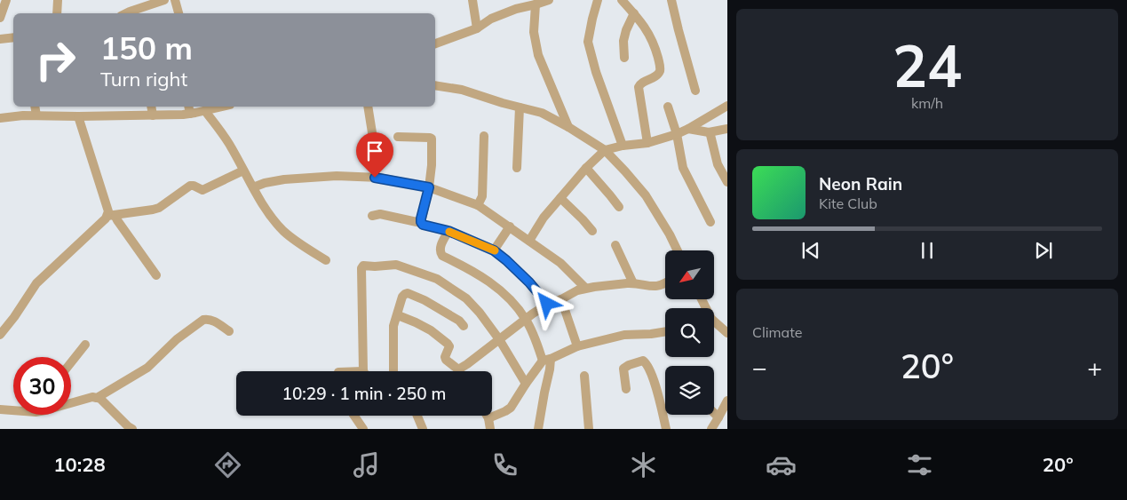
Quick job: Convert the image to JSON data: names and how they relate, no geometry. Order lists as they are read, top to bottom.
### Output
{
  "north": "bottom left",
  "page": {
    "tile": [
      ["24", "km/h"],
      "Climate"
    ],
    "turn": ["150 m", "Turn right"],
    "song": ["Neon Rain", "Kite Club"],
    "heat": ["−", "20°", "+"],
    "limit": "30",
    "trip": "10:29 · 1 min · 250 m",
    "tabs": ["10:28", "20°"]
  }
}
